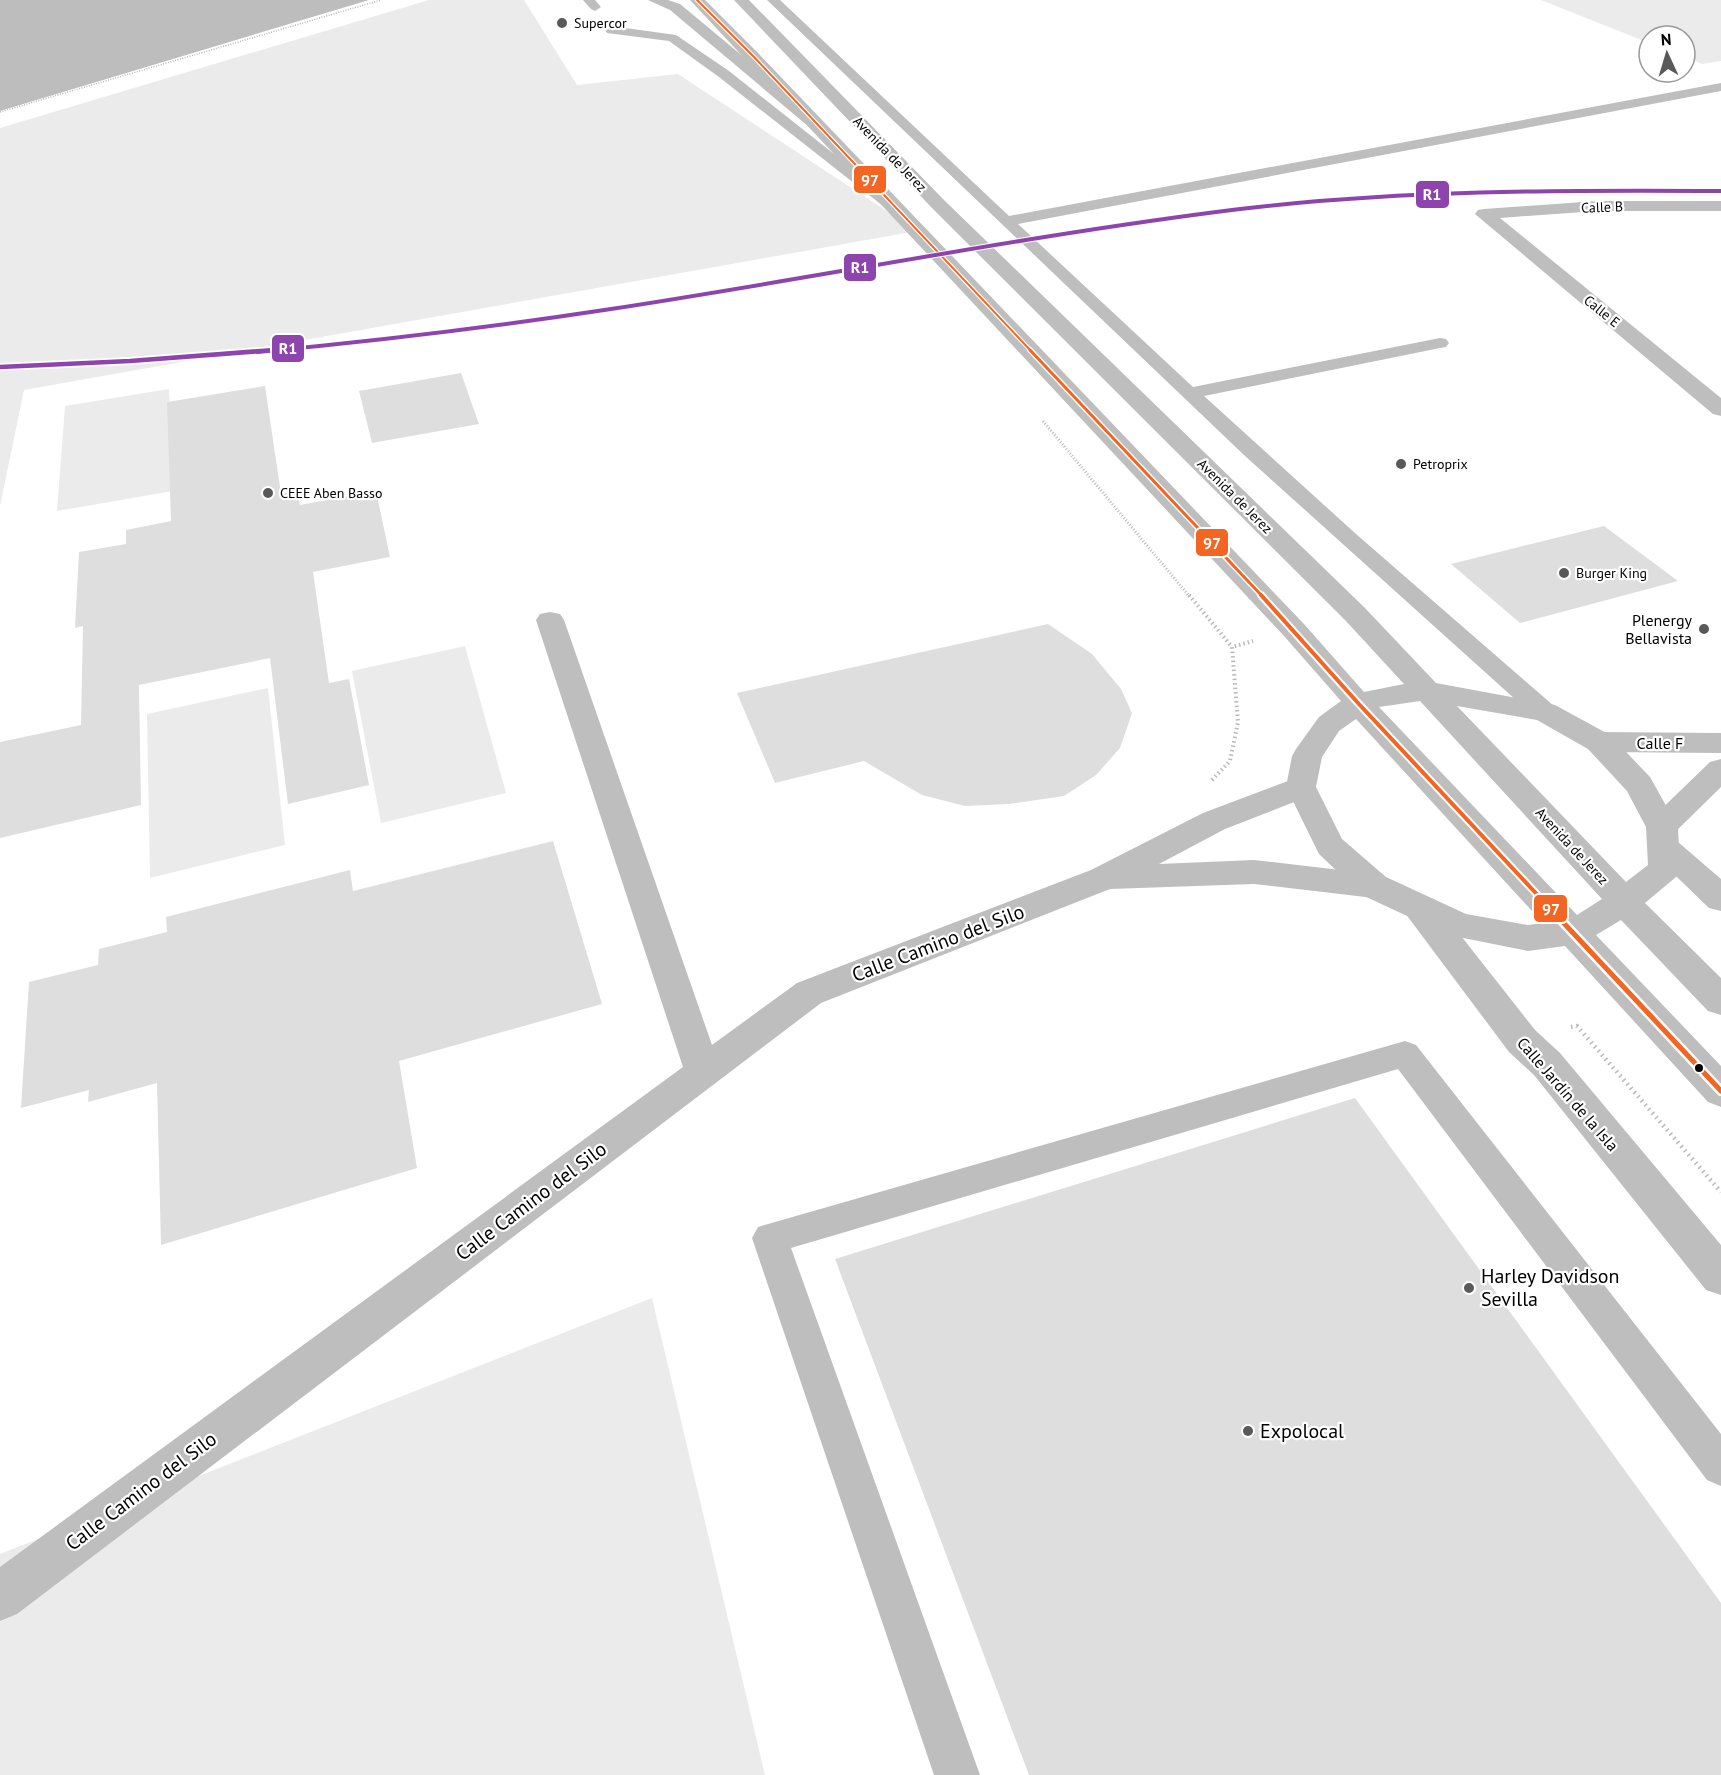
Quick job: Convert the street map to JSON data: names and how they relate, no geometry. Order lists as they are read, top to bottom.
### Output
{
  "streets": {
    "main road": [
      "Avenida de Jerez",
      "Calle B",
      "Calle E",
      "Calle F",
      "Calle Camino del Silo",
      "Calle Jardín de la Isla"
    ]
  },
  "crossings": [
    ["Calle B", "Calle E"]
  ],
  "places": [
    "Supercor",
    "Petroprix",
    "CEEE Aben Basso",
    "Burger King",
    "Plenergy Bellavista",
    "Harley Davidson Sevilla",
    "Expolocal"
  ],
  "lines": ["transit line 97", "transit line R1"],
  "north": "top"
}
